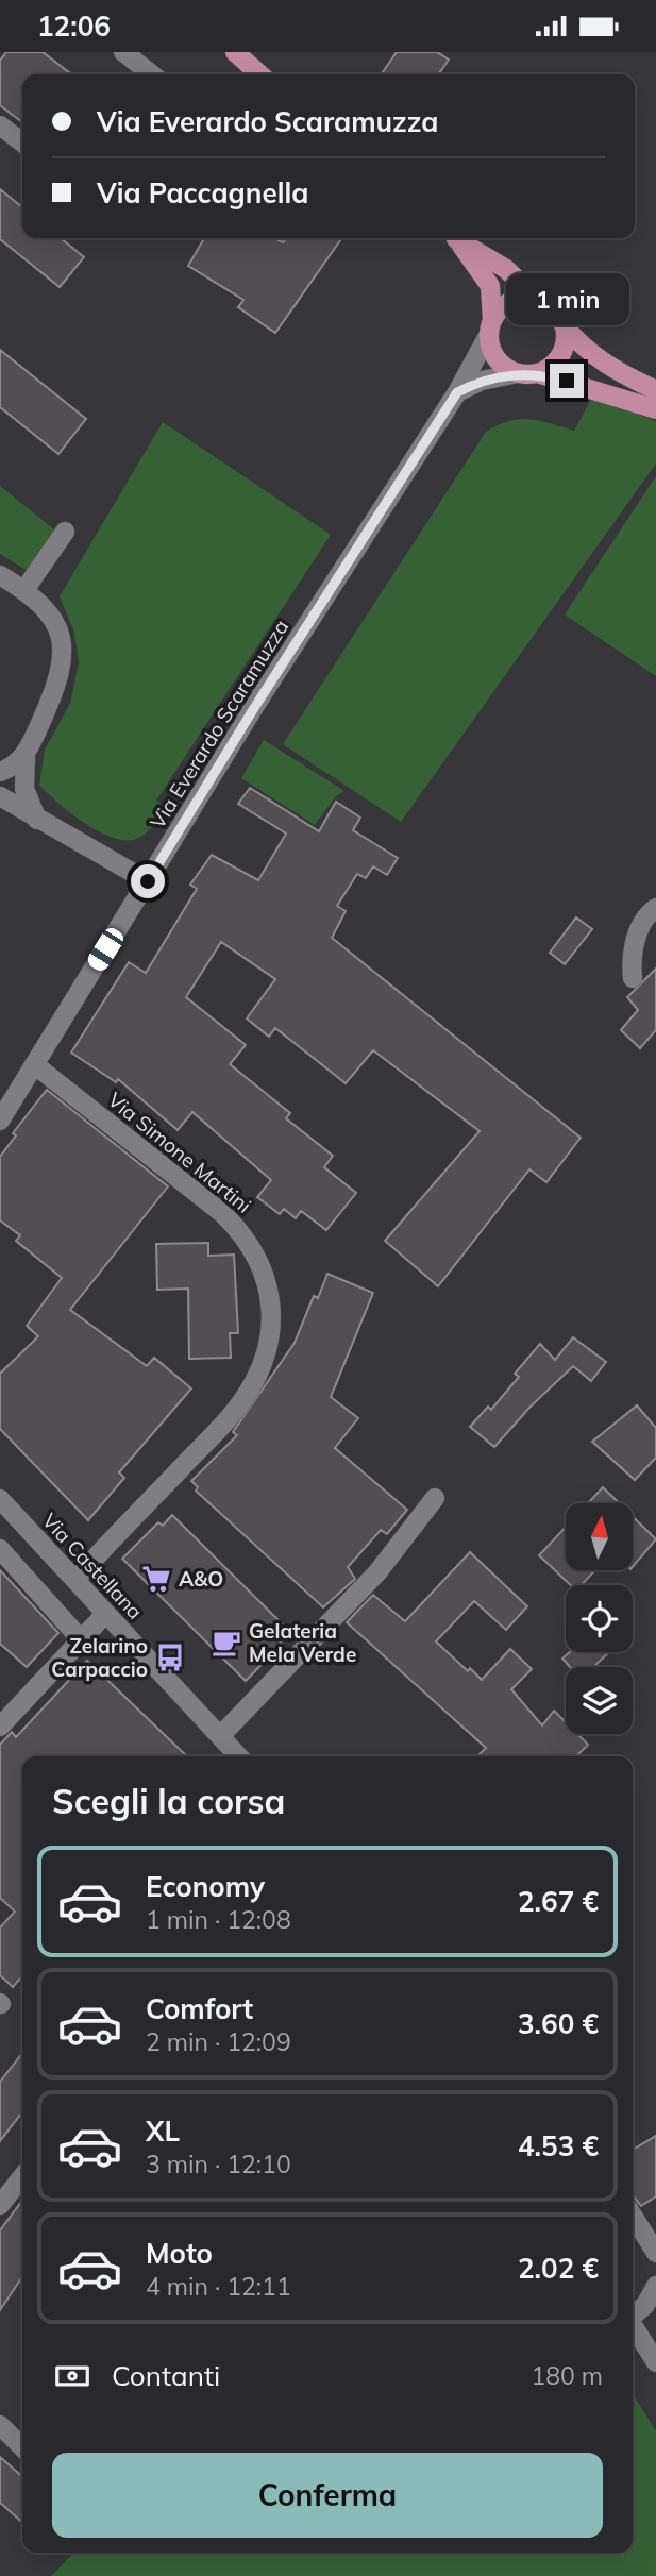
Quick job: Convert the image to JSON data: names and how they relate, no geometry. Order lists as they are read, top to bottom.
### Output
{
  "streets": {
    "street": ["Via Everardo Scaramuzza", "Via Simone Martini", "Via Castellana"]
  },
  "crossings": [
    ["Via Everardo Scaramuzza", "Via Simone Martini"],
    ["Via Simone Martini", "Via Castellana"]
  ],
  "places": {
    "supermarket": ["A&O"],
    "cafe": ["Gelateria Mela Verde"],
    "bus stop": ["Zelarino Carpaccio"]
  },
  "north": "top",
  "page": {
    "status": "12:06",
    "banner": ["Via Everardo Scaramuzza", "Via Paccagnella"],
    "bubble": "1 min",
    "heading": "Scegli la corsa",
    "list": [
      {
        "name": "Economy",
        "note": "1 min · 12:08",
        "value": "2.67 €"
      },
      {
        "name": "Comfort",
        "note": "2 min · 12:09",
        "value": "3.60 €"
      },
      {
        "name": "XL",
        "note": "3 min · 12:10",
        "value": "4.53 €"
      },
      {
        "name": "Moto",
        "note": "4 min · 12:11",
        "value": "2.02 €"
      }
    ],
    "pay": ["Contanti", "180 m"],
    "buttons": "Conferma"
  }
}
